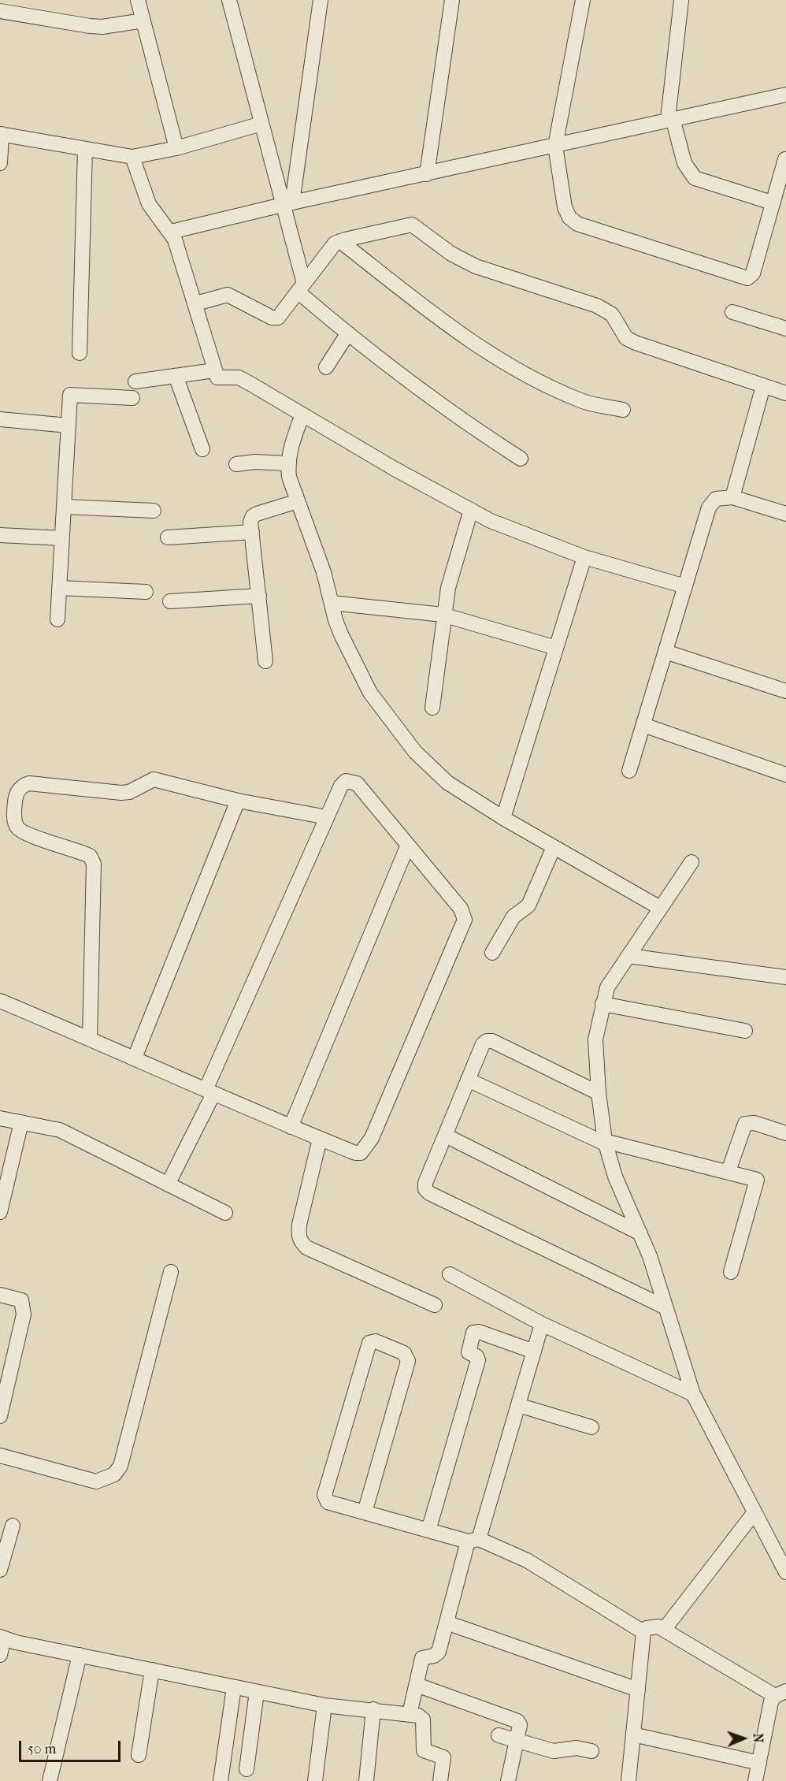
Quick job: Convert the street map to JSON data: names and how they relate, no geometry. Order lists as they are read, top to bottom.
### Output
{
  "scale_bar": "50 m",
  "north": "right"
}
